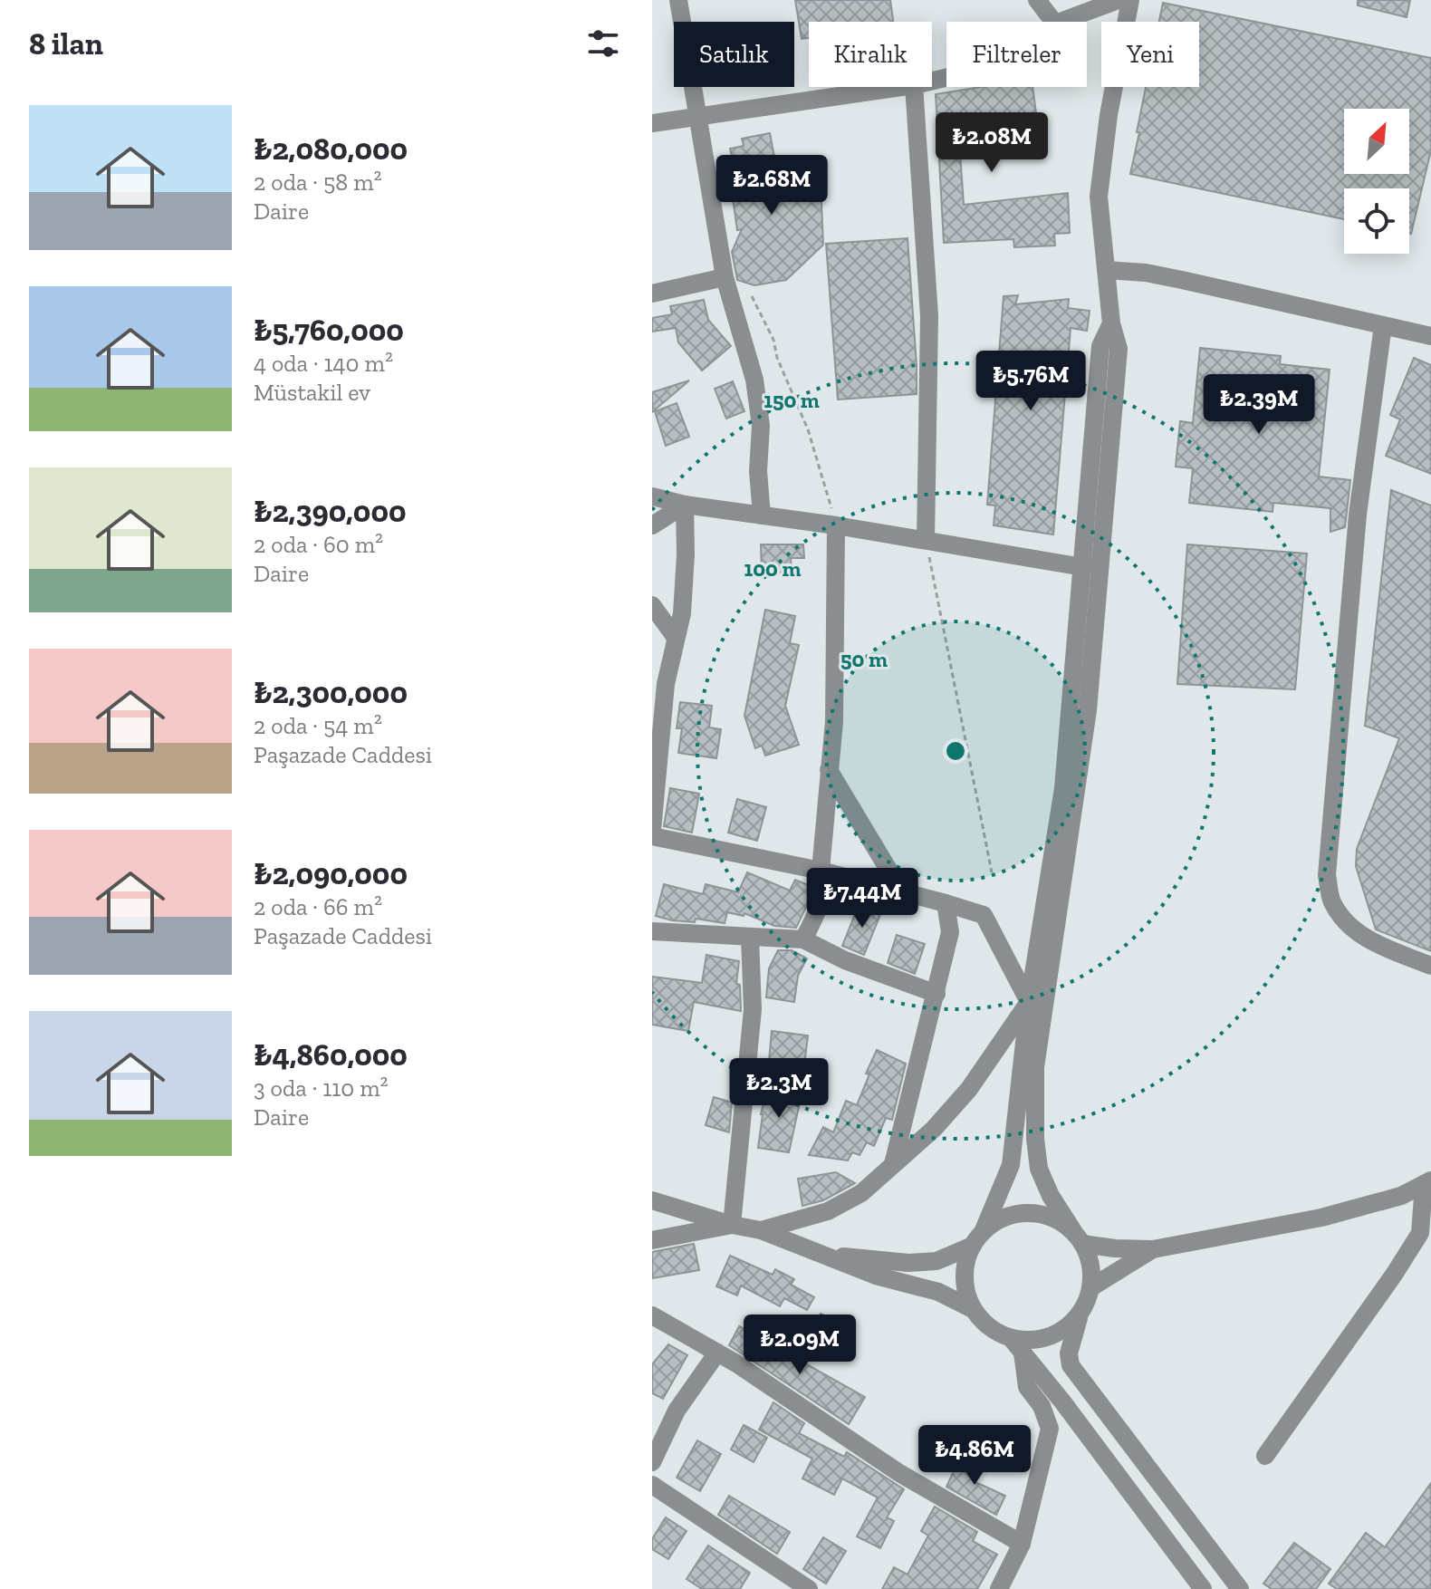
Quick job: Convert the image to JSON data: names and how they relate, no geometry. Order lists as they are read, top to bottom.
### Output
{
  "north": "top right",
  "page": {
    "heading": "8 ilan",
    "chip": [
      "Satılık",
      "Kiralık",
      "Filtreler",
      "Yeni"
    ],
    "list": [
      {
        "name": "₺2,080,000",
        "note": "2 oda · 58 m² · Daire"
      },
      {
        "name": "₺5,760,000",
        "note": "4 oda · 140 m² · Müstakil ev"
      },
      {
        "name": "₺2,390,000",
        "note": "2 oda · 60 m² · Daire"
      },
      {
        "name": "₺2,300,000",
        "note": "2 oda · 54 m² · Paşazade Caddesi"
      },
      {
        "name": "₺2,090,000",
        "note": "2 oda · 66 m² · Paşazade Caddesi"
      },
      {
        "name": "₺4,860,000",
        "note": "3 oda · 110 m² · Daire"
      }
    ],
    "price": [
      "₺2.08M",
      "₺2.68M",
      "₺5.76M",
      "₺2.39M",
      "₺7.44M",
      "₺2.3M",
      "₺2.09M",
      "₺4.86M"
    ]
  },
  "rings": ["150 m", "100 m", "50 m"]
}
